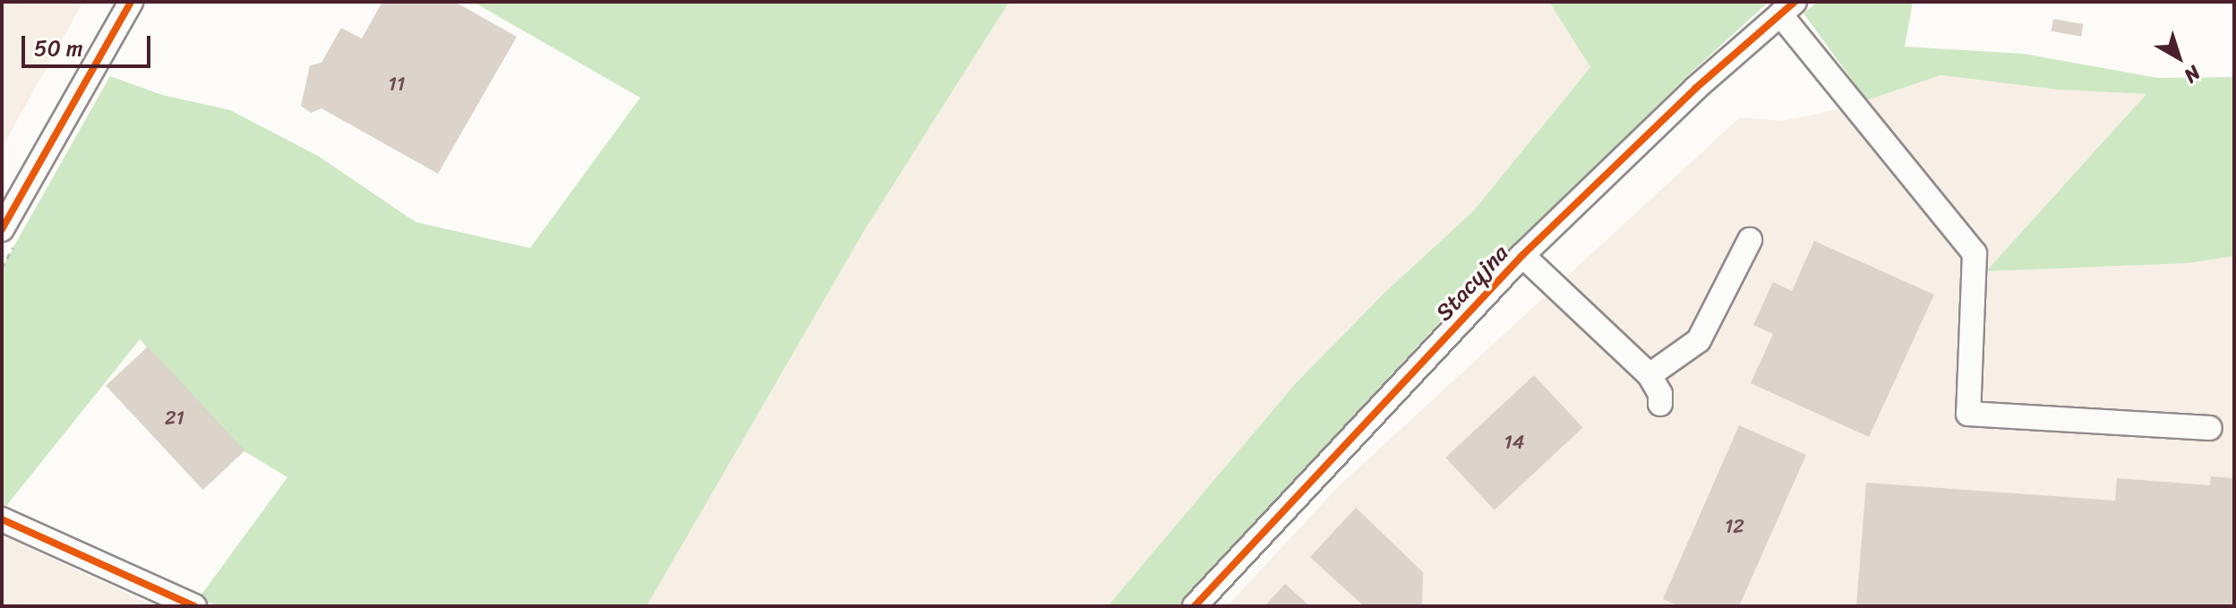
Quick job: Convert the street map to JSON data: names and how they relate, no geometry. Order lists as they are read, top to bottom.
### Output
{
  "streets": {
    "street": ["Stacyjna"]
  },
  "house_numbers": [
    "11",
    "21",
    "14",
    "12"
  ],
  "scale_bar": "50 m",
  "north": "bottom right"
}
